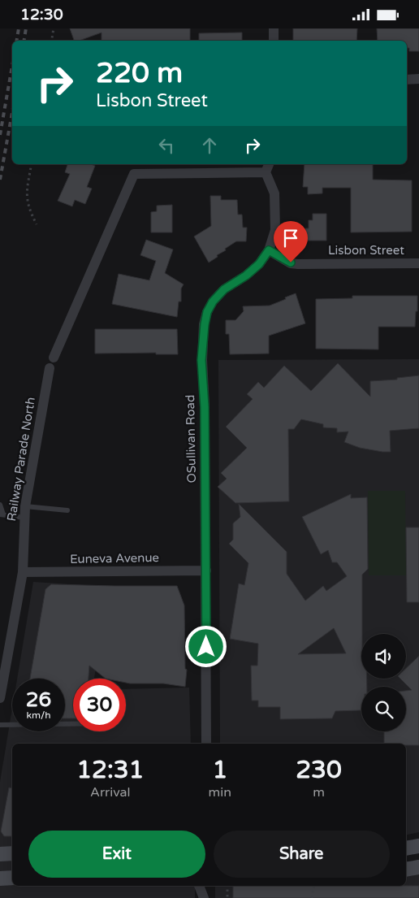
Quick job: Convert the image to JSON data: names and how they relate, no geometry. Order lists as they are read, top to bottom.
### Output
{
  "streets": {
    "street": [
      "Lisbon Street",
      "OSullivan Road",
      "Railway Parade North",
      "Euneva Avenue"
    ]
  },
  "crossings": [
    ["Lisbon Street", "OSullivan Road"],
    ["OSullivan Road", "Euneva Avenue"],
    ["Railway Parade North", "Euneva Avenue"]
  ],
  "page": {
    "status": "12:30",
    "turn": ["220 m", "Lisbon Street"],
    "speed": "26 km/h",
    "limit": "30",
    "eta": [
      "12:31",
      "Arrival",
      "1",
      "min",
      "230",
      "m"
    ],
    "buttons": ["Exit", "Share"]
  }
}
